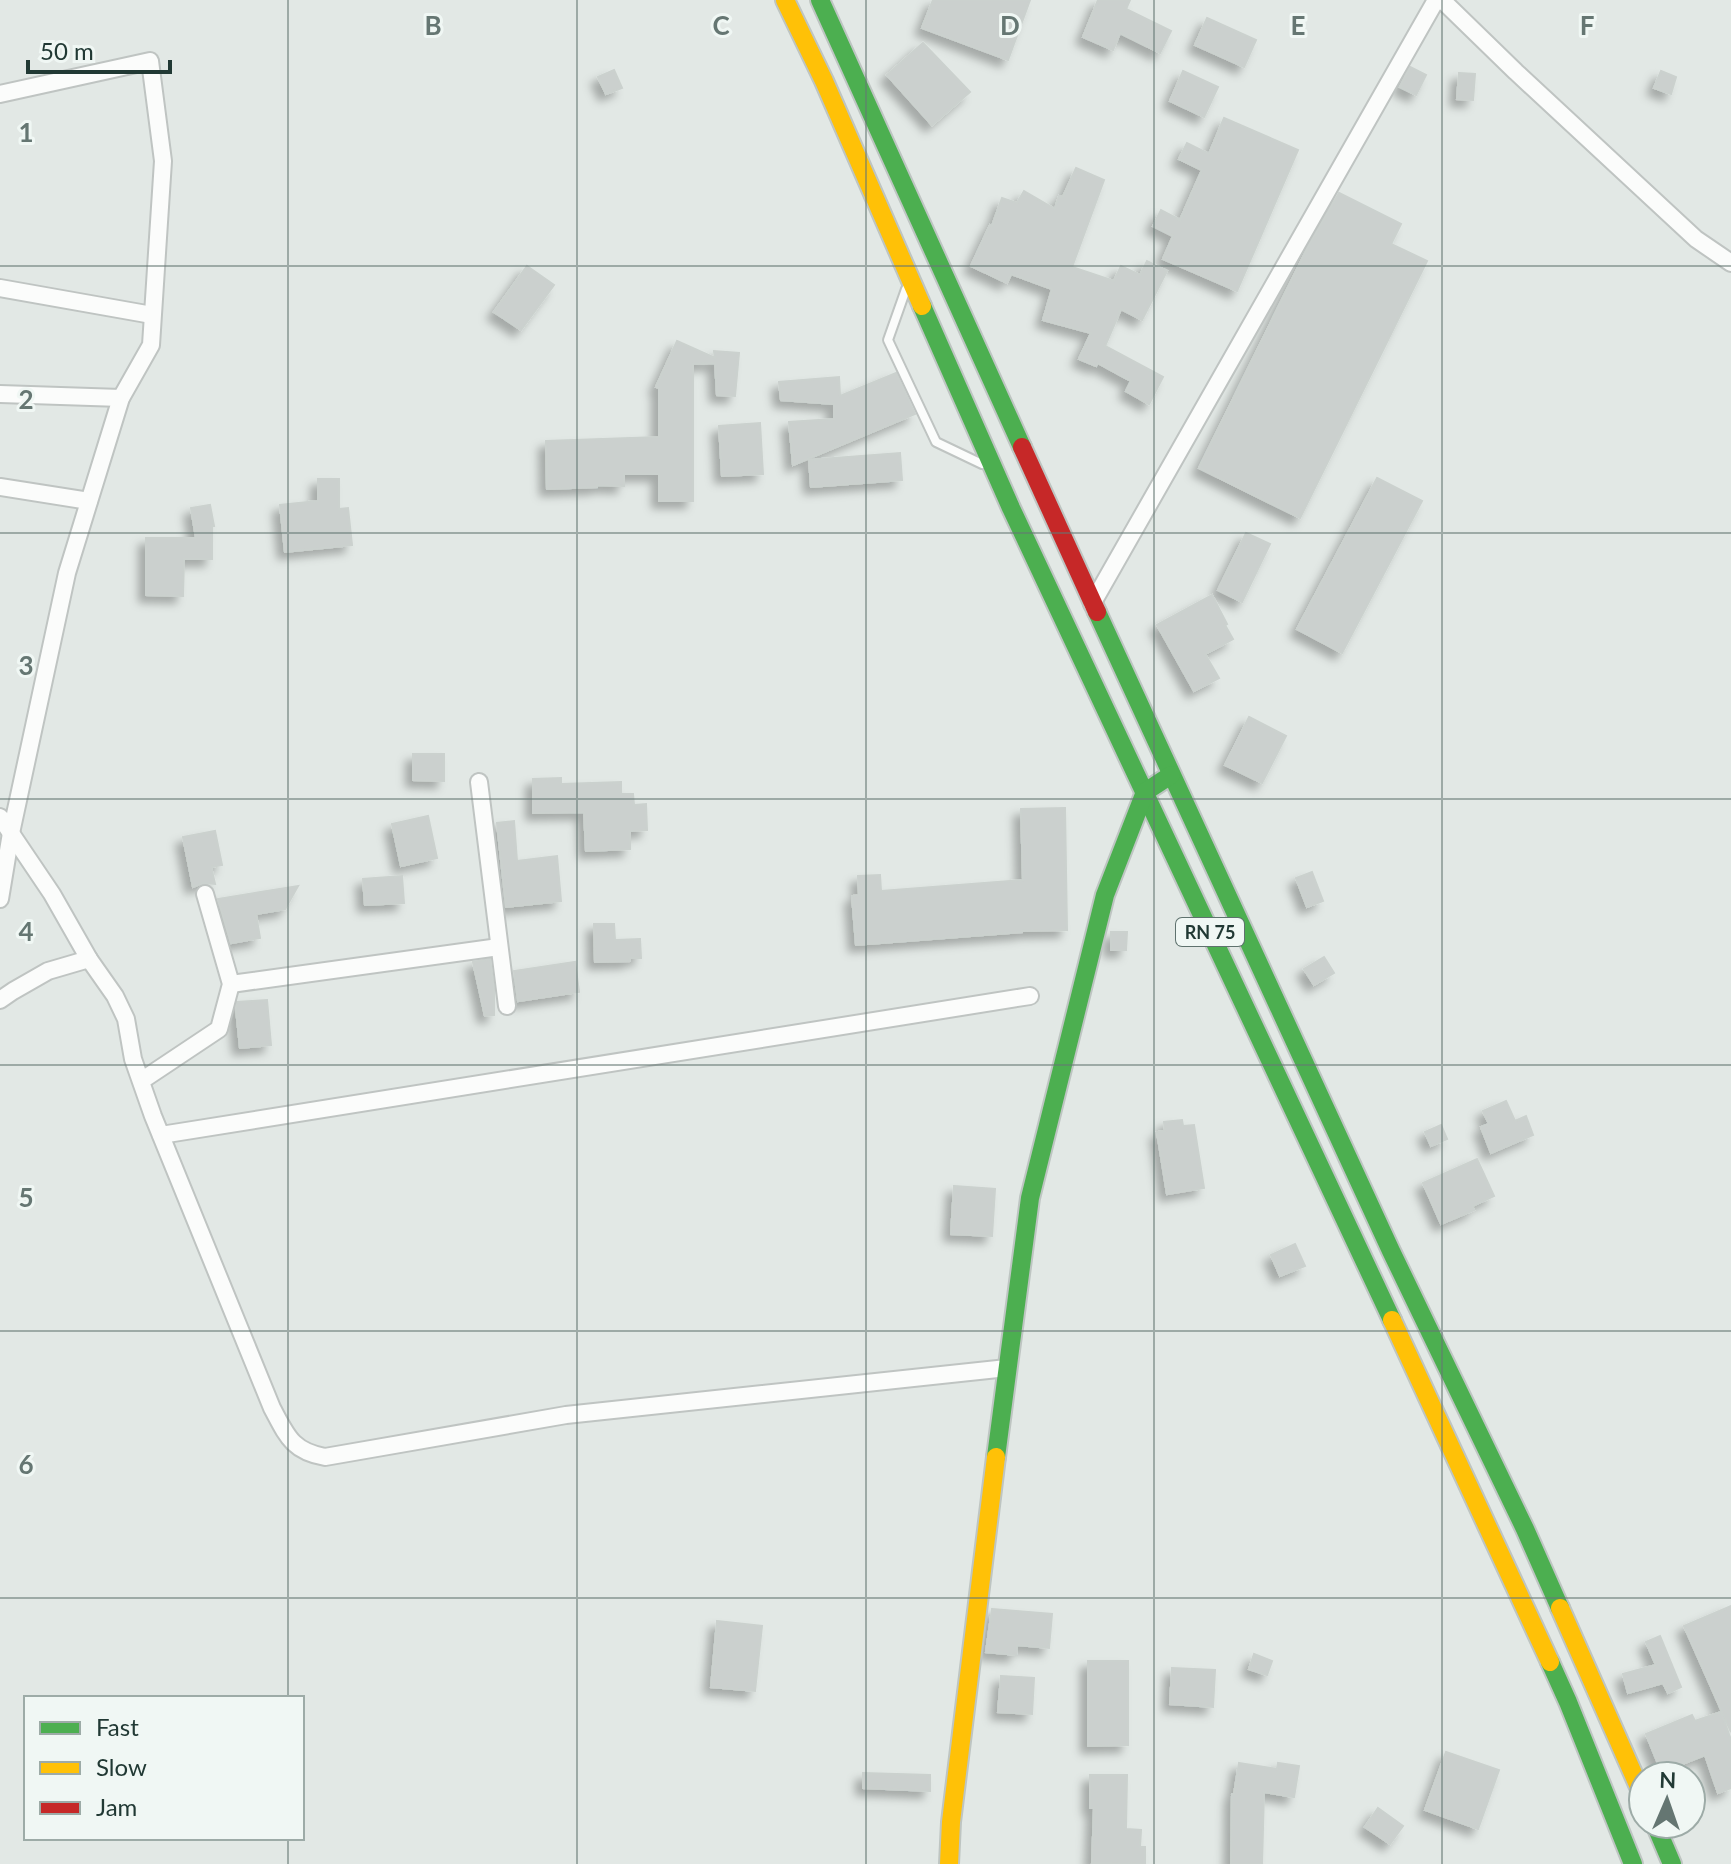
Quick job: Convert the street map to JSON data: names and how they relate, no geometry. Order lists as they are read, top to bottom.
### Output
{
  "streets": {
    "main road": ["RN 75"]
  },
  "legend": ["Fast", "Slow", "Jam"],
  "scale_bar": "50 m",
  "north": "top",
  "grid": {
    "columns": [
      "B",
      "C",
      "D",
      "E",
      "F"
    ],
    "rows": [
      "1",
      "2",
      "3",
      "4",
      "5",
      "6"
    ]
  }
}
